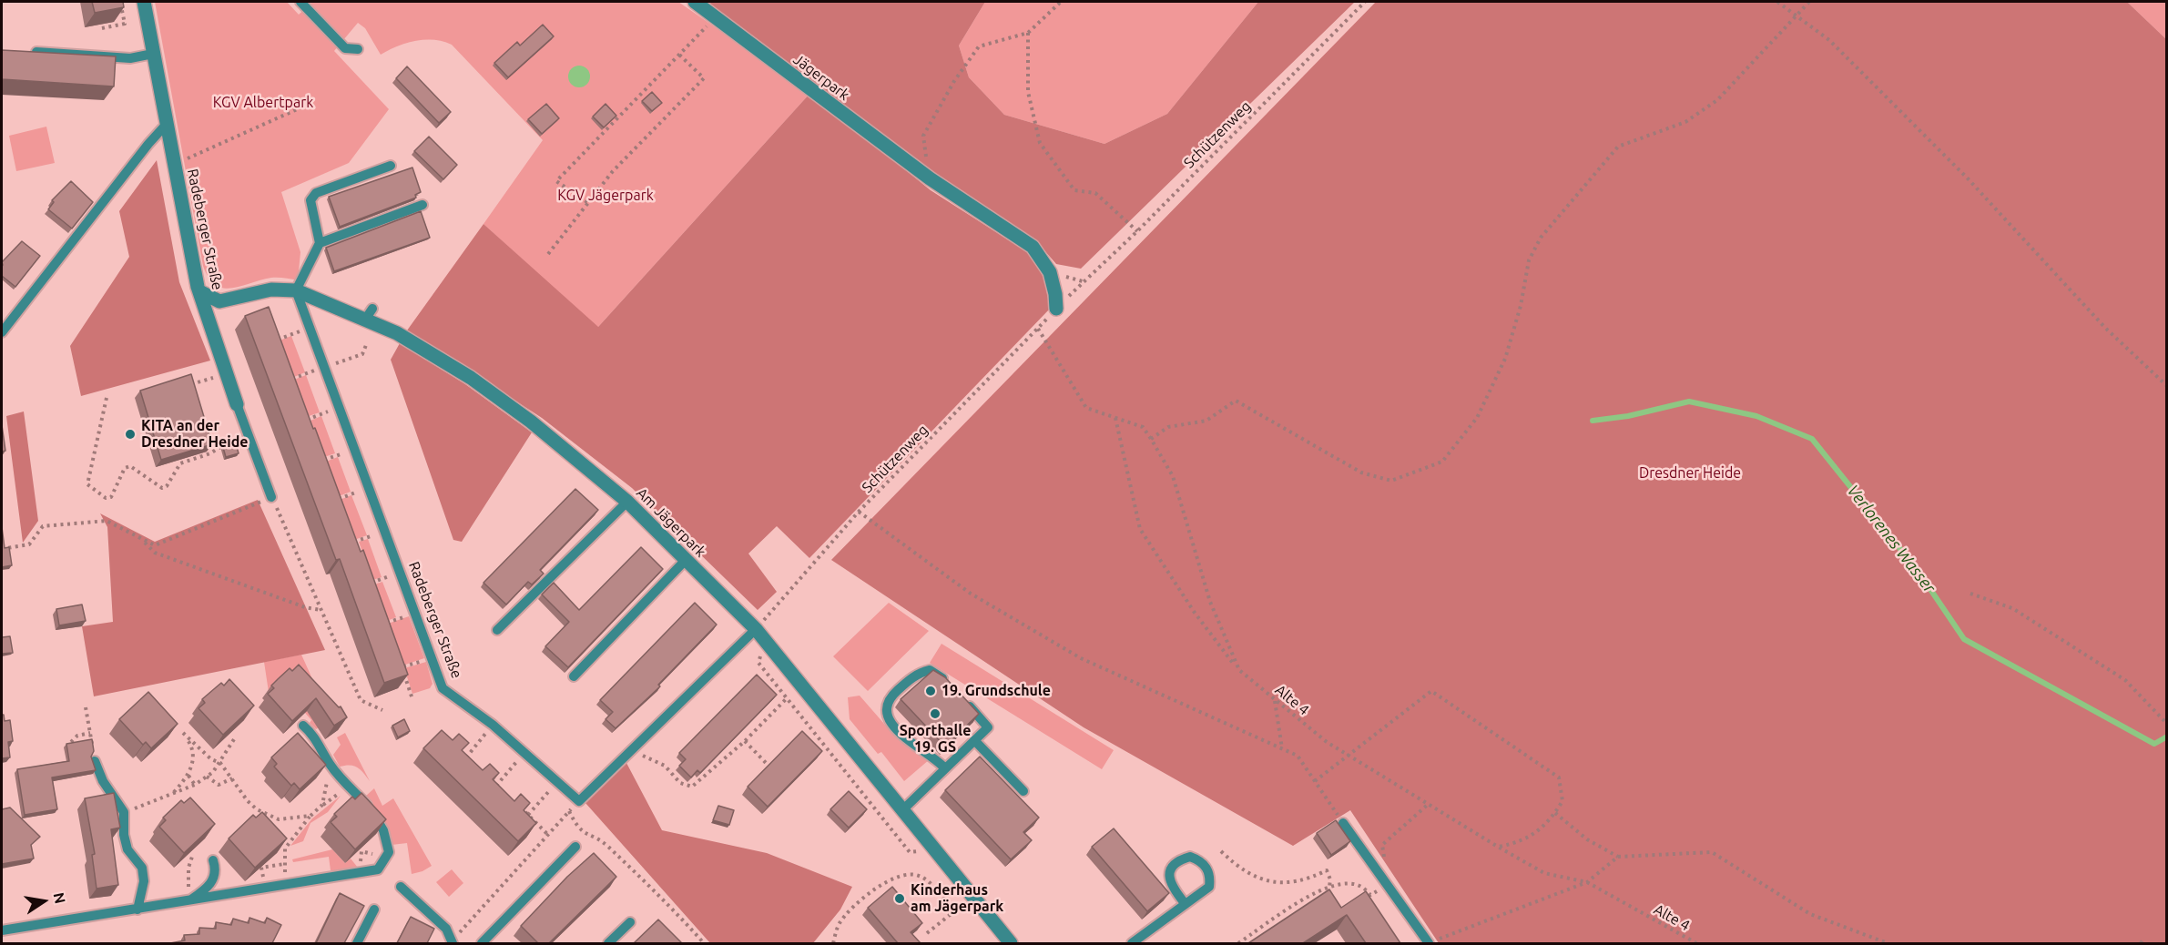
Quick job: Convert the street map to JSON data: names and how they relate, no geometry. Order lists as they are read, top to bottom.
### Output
{
  "streets": {
    "street": ["Jägerpark", "Radeberger Straße", "Am Jägerpark"],
    "path": ["Schützenweg", "Alte 4"]
  },
  "crossings": [
    ["Jägerpark", "Schützenweg"],
    ["Schützenweg", "Radeberger Straße"],
    ["Schützenweg", "Am Jägerpark"],
    ["Schützenweg", "Alte 4"],
    ["Radeberger Straße", "Am Jägerpark"]
  ],
  "water": ["Verlorenes Wasser"],
  "parks": ["KGV Albertpark", "KGV Jägerpark", "Dresdner Heide"],
  "places": [
    "KITA an der Dresdner Heide",
    "19. Grundschule",
    "Sporthalle 19. GS",
    "Kinderhaus am Jägerpark"
  ],
  "north": "right"
}
